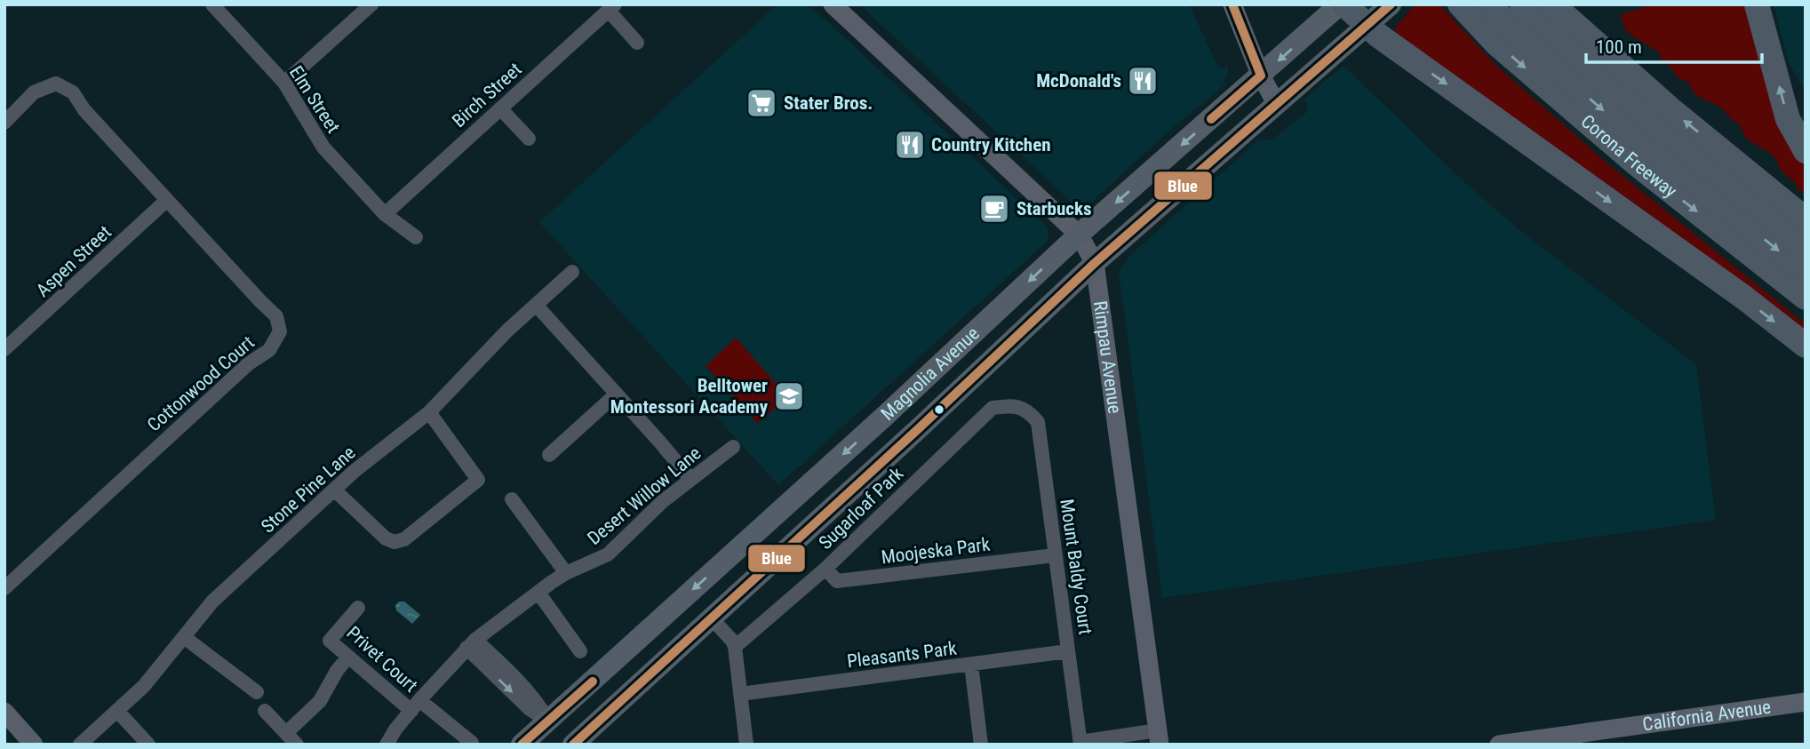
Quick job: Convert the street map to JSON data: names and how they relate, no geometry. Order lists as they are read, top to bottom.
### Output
{
  "streets": {
    "highway": ["Corona Freeway"],
    "main road": ["Rimpau Avenue", "Magnolia Avenue", "California Avenue"],
    "street": [
      "Birch Street",
      "Elm Street",
      "Aspen Street",
      "Cottonwood Court",
      "Stone Pine Lane",
      "Desert Willow Lane",
      "Sugarloaf Park",
      "Moojeska Park",
      "Mount Baldy Court",
      "Pleasants Park",
      "Privet Court"
    ]
  },
  "crossings": [
    ["Birch Street", "Elm Street"],
    ["Aspen Street", "Cottonwood Court"],
    ["Rimpau Avenue", "Magnolia Avenue"],
    ["Desert Willow Lane", "Privet Court"],
    ["Sugarloaf Park", "Moojeska Park"],
    ["Sugarloaf Park", "Mount Baldy Court"],
    ["Moojeska Park", "Mount Baldy Court"],
    ["Mount Baldy Court", "Pleasants Park"]
  ],
  "places": {
    "restaurant": ["McDonald's", "Country Kitchen"],
    "supermarket": ["Stater Bros."],
    "cafe": ["Starbucks"],
    "school or university": ["Belltower Montessori Academy"]
  },
  "lines": ["transit line Blue"],
  "scale_bar": "100 m"
}
